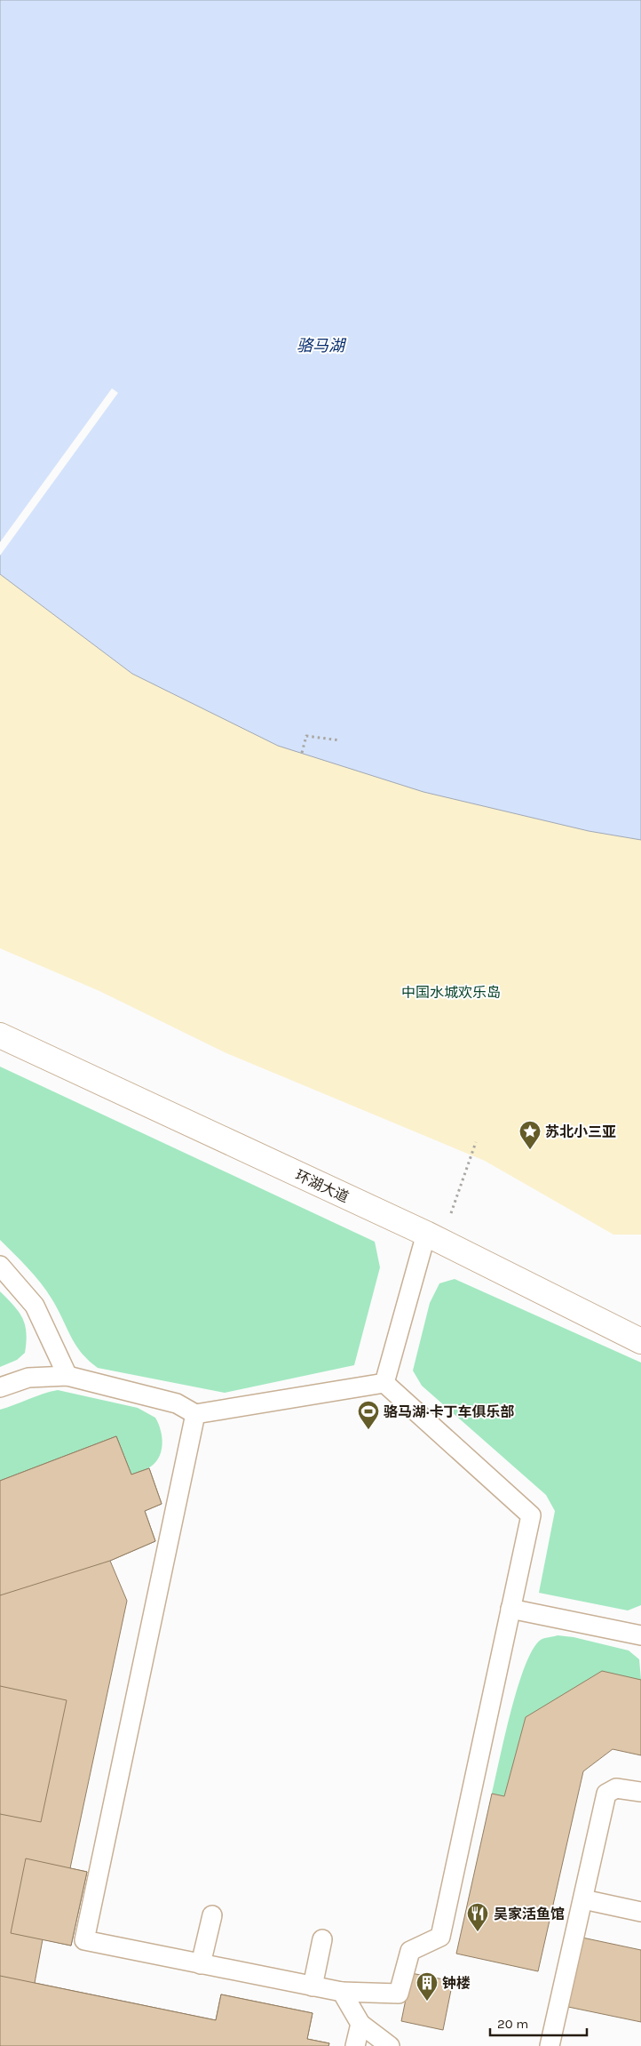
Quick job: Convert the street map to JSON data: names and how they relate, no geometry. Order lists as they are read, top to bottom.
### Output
{
  "streets": {
    "street": ["环湖大道"]
  },
  "water": ["骆马湖"],
  "parks": ["中国水城欢乐岛"],
  "places": {
    "place": ["苏北小三亚"],
    "sports": ["骆马湖·卡丁车俱乐部"],
    "restaurant": ["吴家活鱼馆"],
    "building": ["钟楼"]
  },
  "scale_bar": "20 m"
}
